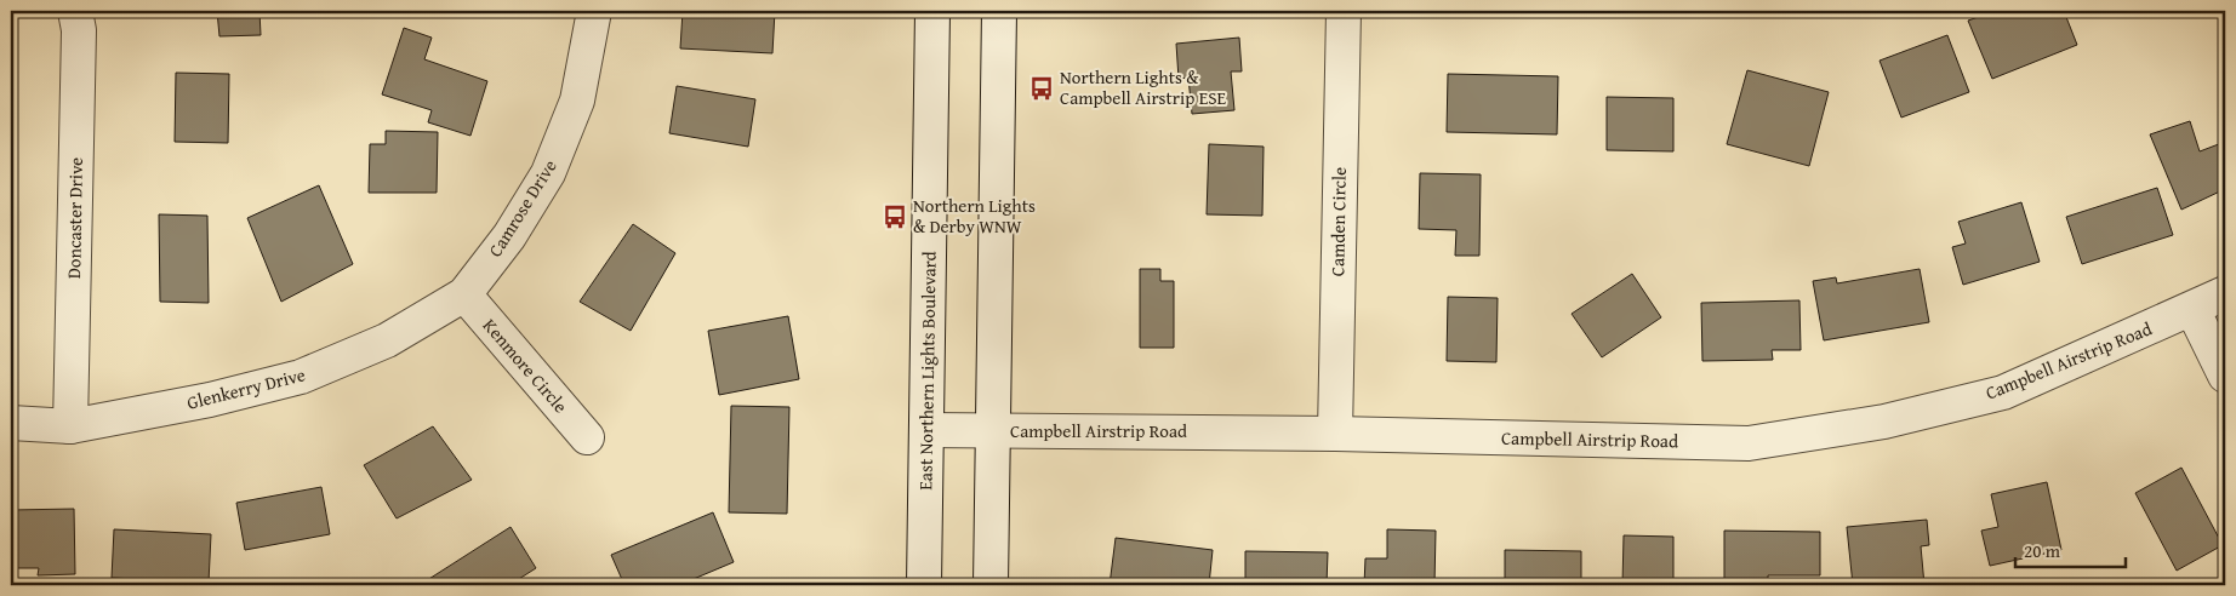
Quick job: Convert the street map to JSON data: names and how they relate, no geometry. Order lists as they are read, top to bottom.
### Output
{
  "streets": {
    "street": [
      "Camrose Drive",
      "Doncaster Drive",
      "Camden Circle",
      "Campbell Airstrip Road",
      "Kenmore Circle",
      "East Northern Lights Boulevard",
      "Glenkerry Drive"
    ]
  },
  "crossings": [
    ["Camrose Drive", "Kenmore Circle"],
    ["Camrose Drive", "Glenkerry Drive"],
    ["Doncaster Drive", "Glenkerry Drive"],
    ["Camden Circle", "Campbell Airstrip Road"],
    ["Campbell Airstrip Road", "East Northern Lights Boulevard"],
    ["Kenmore Circle", "Glenkerry Drive"]
  ],
  "places": {
    "bus stop": ["Northern Lights & Campbell Airstrip ESE", "Northern Lights & Derby WNW"]
  },
  "scale_bar": "20 m"
}
